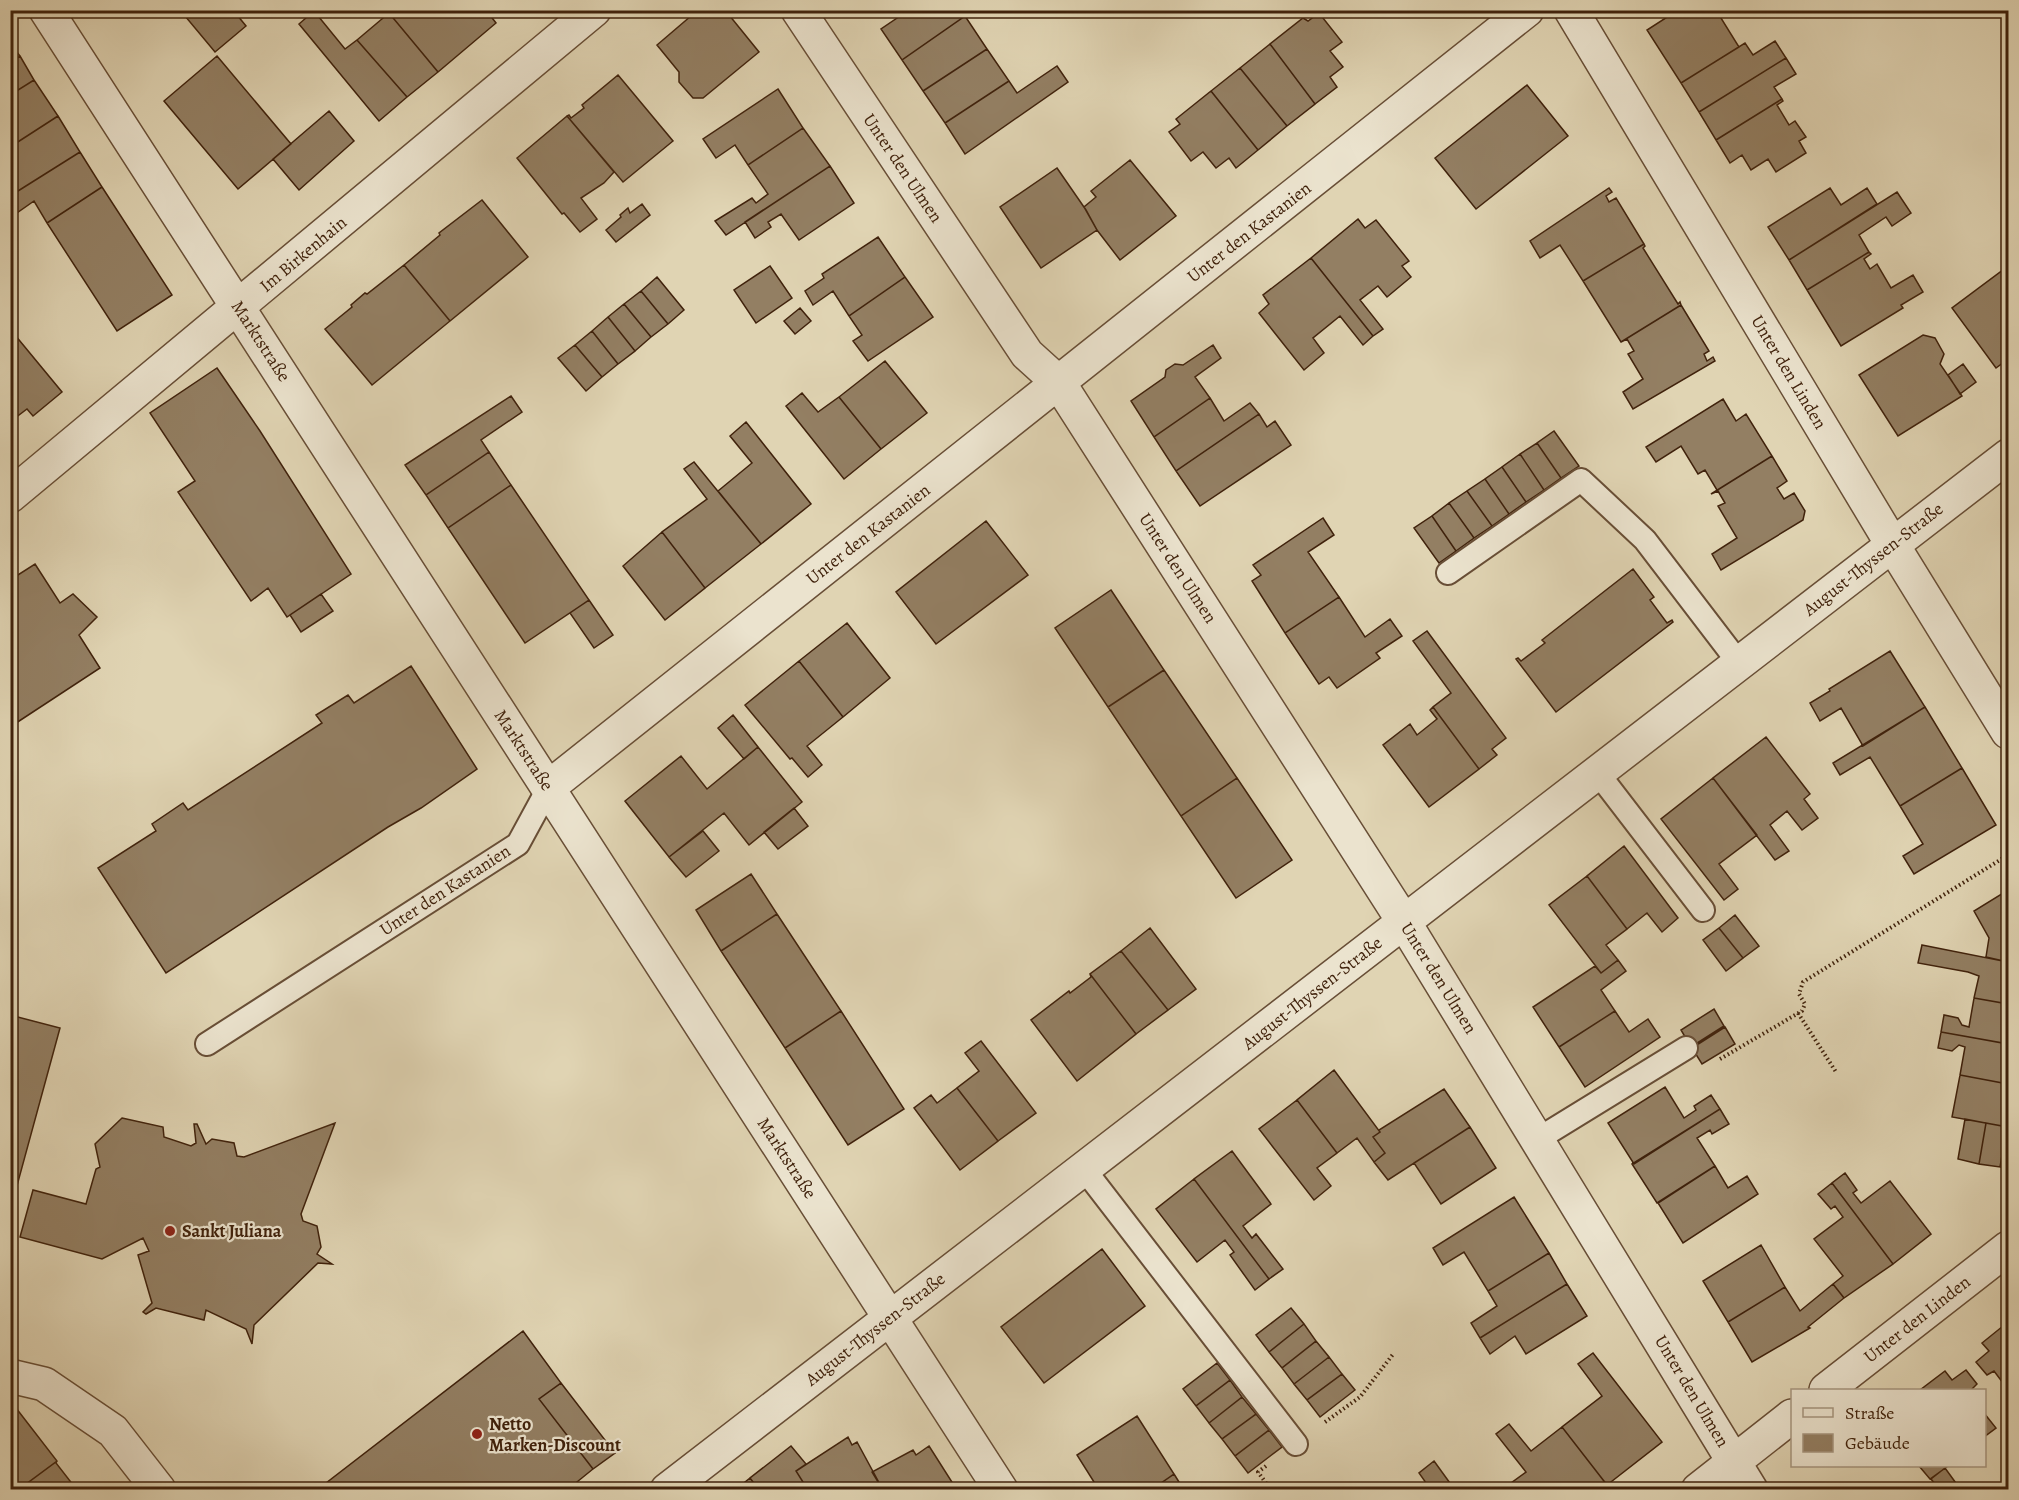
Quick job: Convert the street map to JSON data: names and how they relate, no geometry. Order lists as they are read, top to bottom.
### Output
{
  "streets": {
    "street": [
      "Unter den Ulmen",
      "Unter den Kastanien",
      "Im Birkenhain",
      "Marktstraße",
      "Unter den Linden",
      "August-Thyssen-Straße"
    ]
  },
  "crossings": [
    ["Unter den Ulmen", "Unter den Kastanien"],
    ["Unter den Ulmen", "August-Thyssen-Straße"],
    ["Unter den Kastanien", "Marktstraße"],
    ["Im Birkenhain", "Marktstraße"],
    ["Marktstraße", "August-Thyssen-Straße"],
    ["Unter den Linden", "August-Thyssen-Straße"]
  ],
  "places": ["Sankt Juliana", "Netto Marken-Discount"],
  "legend": ["Straße", "Gebäude"]
}
